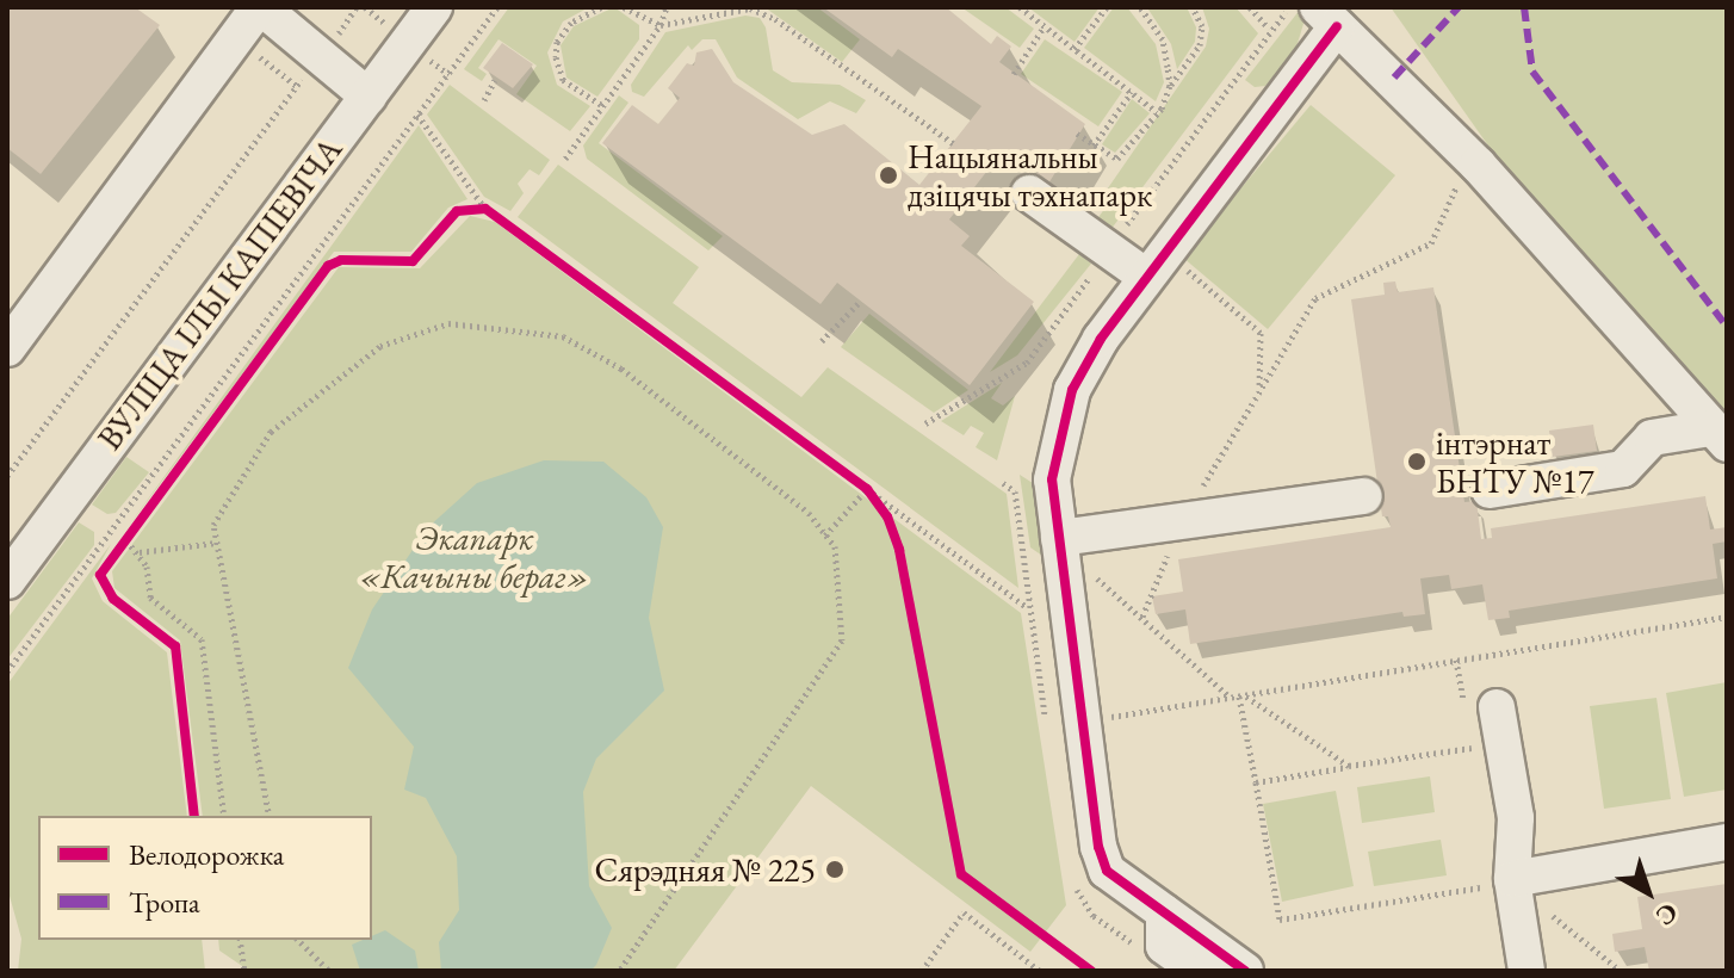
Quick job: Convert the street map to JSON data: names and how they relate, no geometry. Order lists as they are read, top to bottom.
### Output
{
  "streets": {
    "street": ["ВУЛІЦА ІЛЬІ КАПІЕВІЧА"]
  },
  "parks": ["Экапарк «Качыны бераг»"],
  "places": ["Нацыянальны дзіцячы тэхнапарк", "інтэрнат БНТУ №17", "Сярэдняя № 225"],
  "legend": ["Велодорожка", "Тропа"],
  "north": "bottom right"
}
